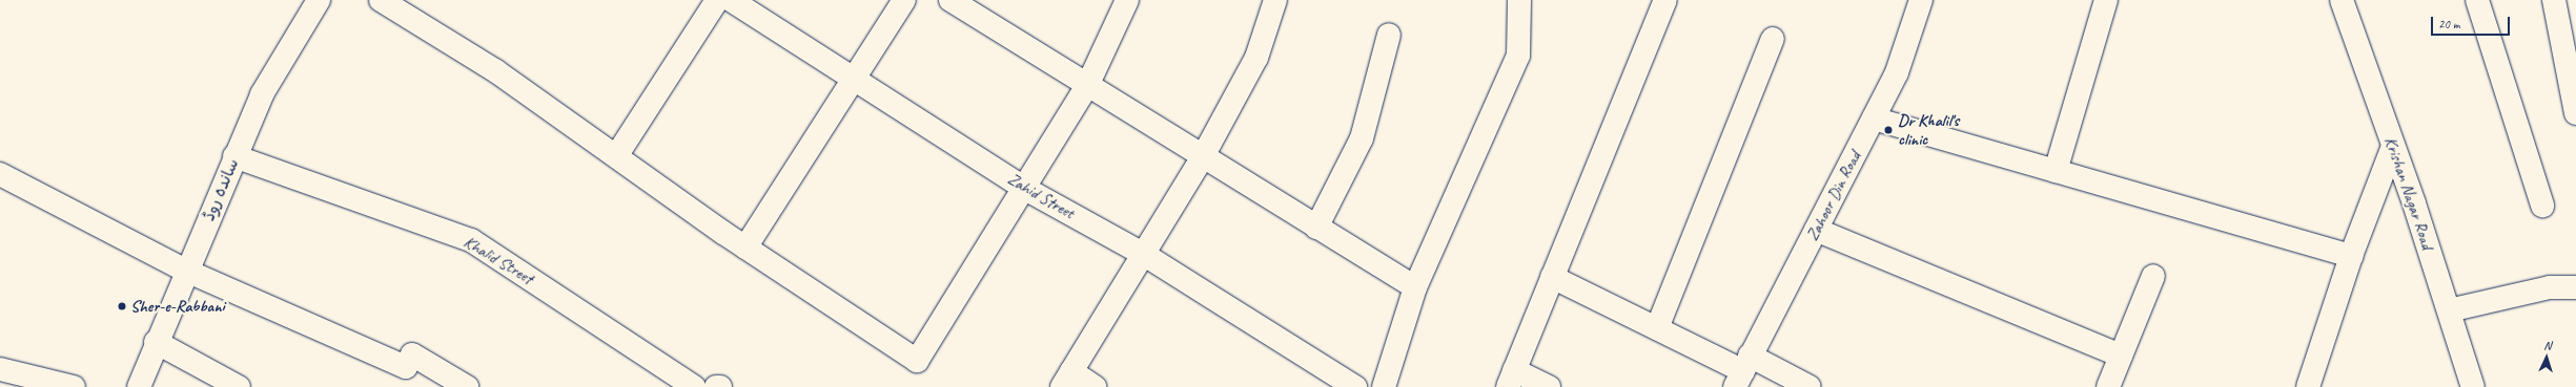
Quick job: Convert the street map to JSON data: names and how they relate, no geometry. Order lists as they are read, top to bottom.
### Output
{
  "streets": {
    "street": [
      "ساندہ روڈ",
      "Krishan Nagar Road",
      "Zahid Street",
      "Zahoor Din Road",
      "Khalid Street"
    ]
  },
  "crossings": [
    ["ساندہ روڈ", "Khalid Street"]
  ],
  "places": ["Dr Khalil's clinic", "Sher-e-Rabbani"],
  "scale_bar": "20 m",
  "north": "top"
}
